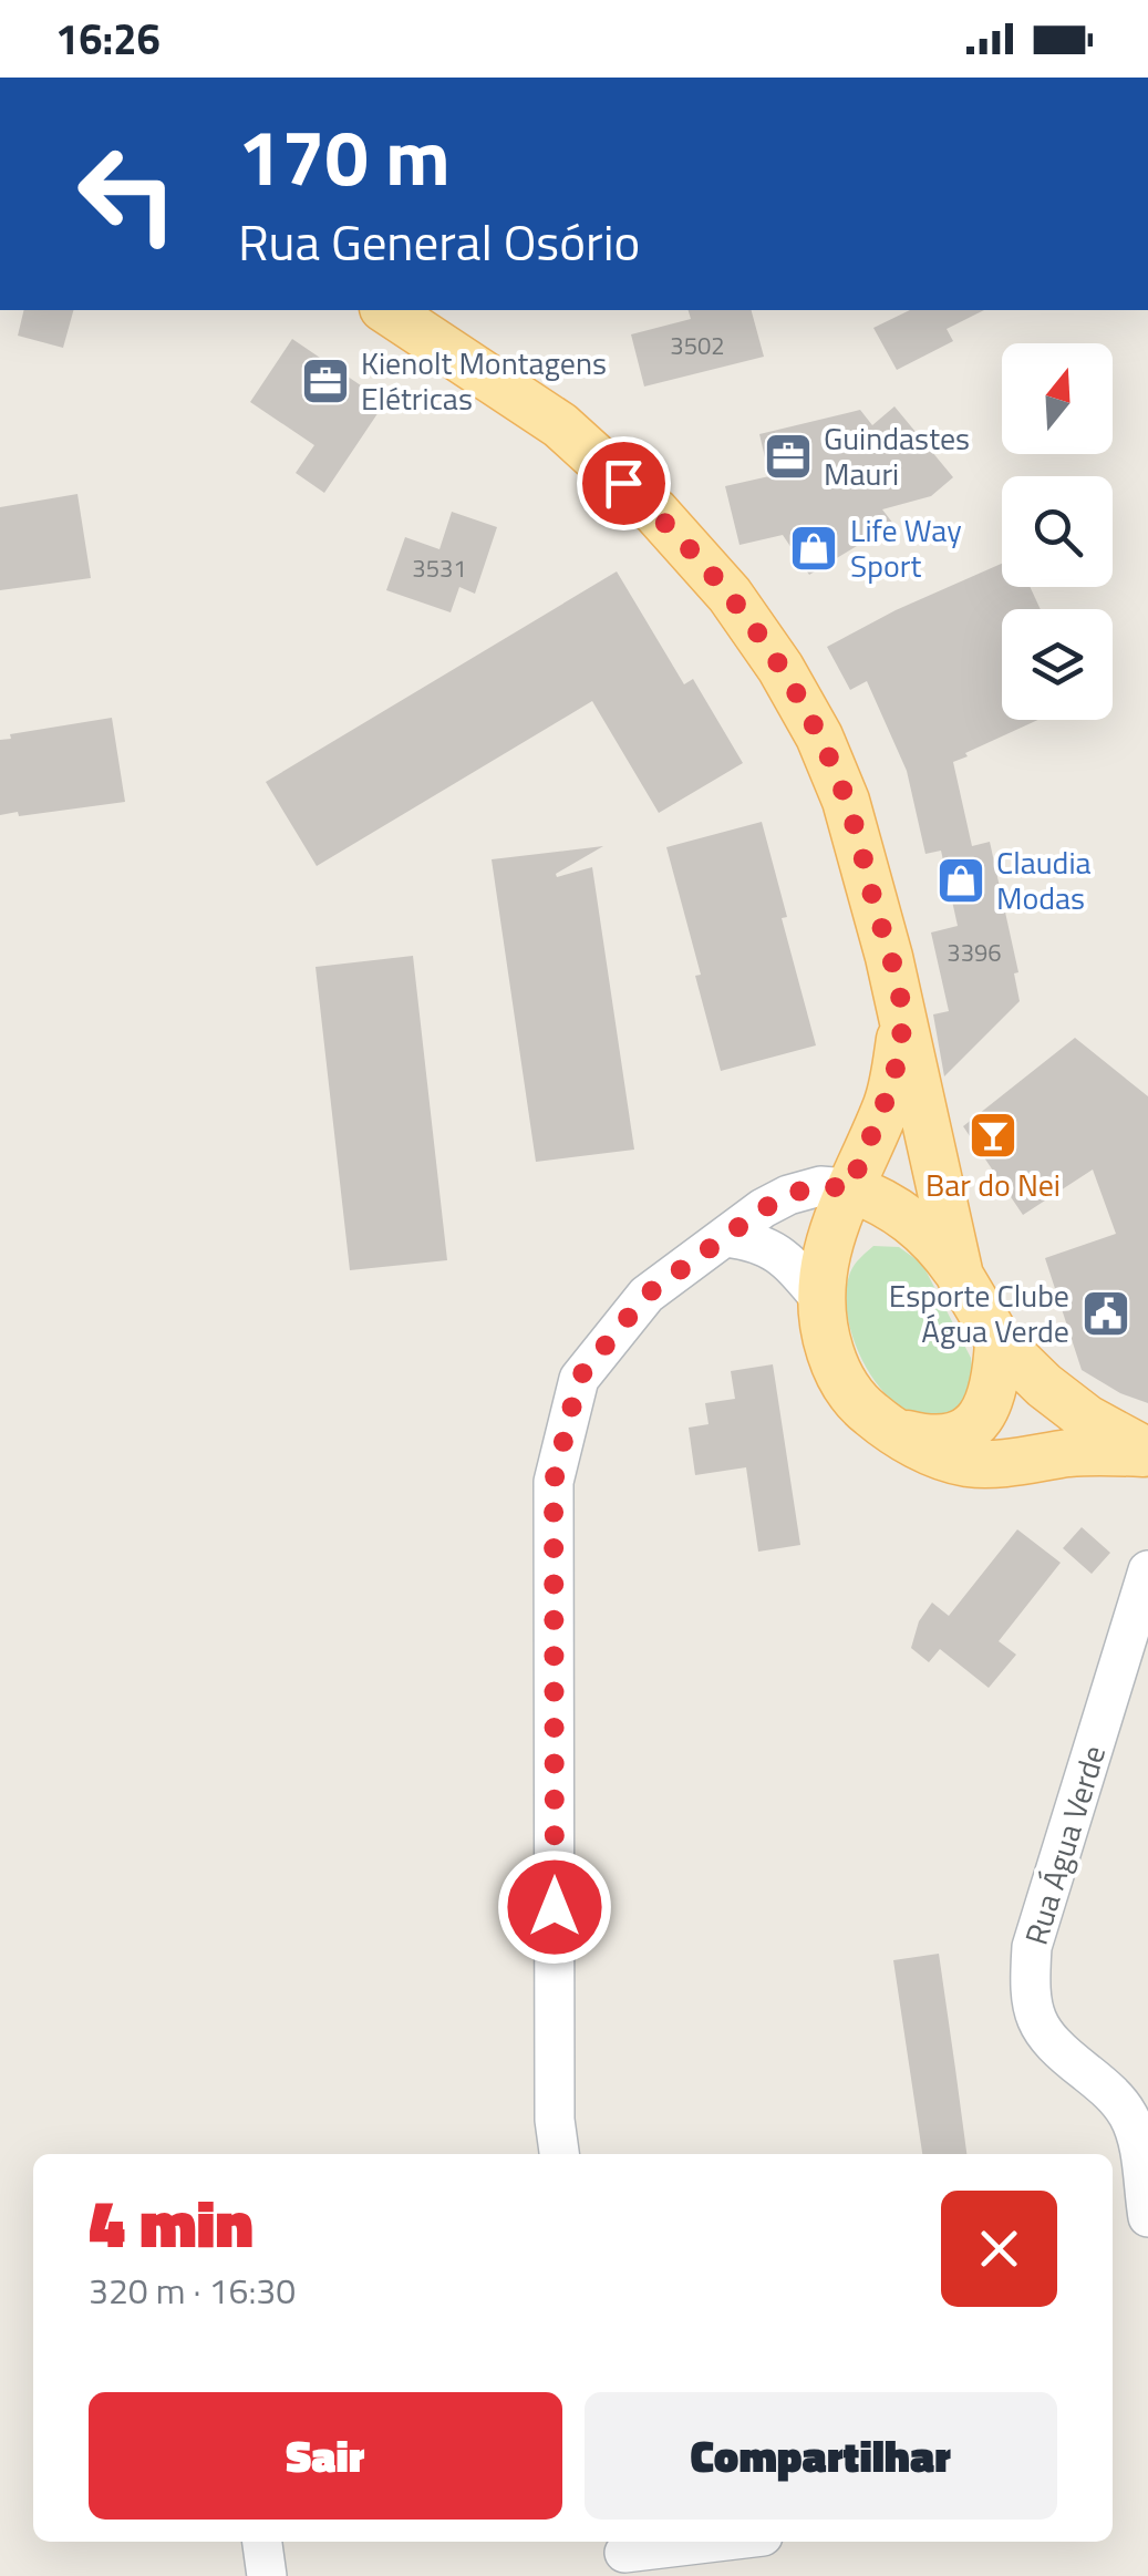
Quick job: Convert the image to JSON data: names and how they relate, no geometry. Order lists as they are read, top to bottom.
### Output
{
  "streets": {
    "street": ["Rua Água Verde"]
  },
  "places": {
    "office": ["Kienolt Montagens Elétricas", "Guindastes Mauri"],
    "shop": ["Life Way Sport", "Claudia Modas"],
    "bar": ["Bar do Nei"],
    "public building": ["Esporte Clube Água Verde"]
  },
  "house_numbers": ["3502", "3531", "3396"],
  "north": "top",
  "page": {
    "status": "16:26",
    "turn": ["170 m", "Rua General Osório"],
    "heading": ["4 min", "320 m · 16:30"],
    "buttons": ["Sair", "Compartilhar"]
  }
}
